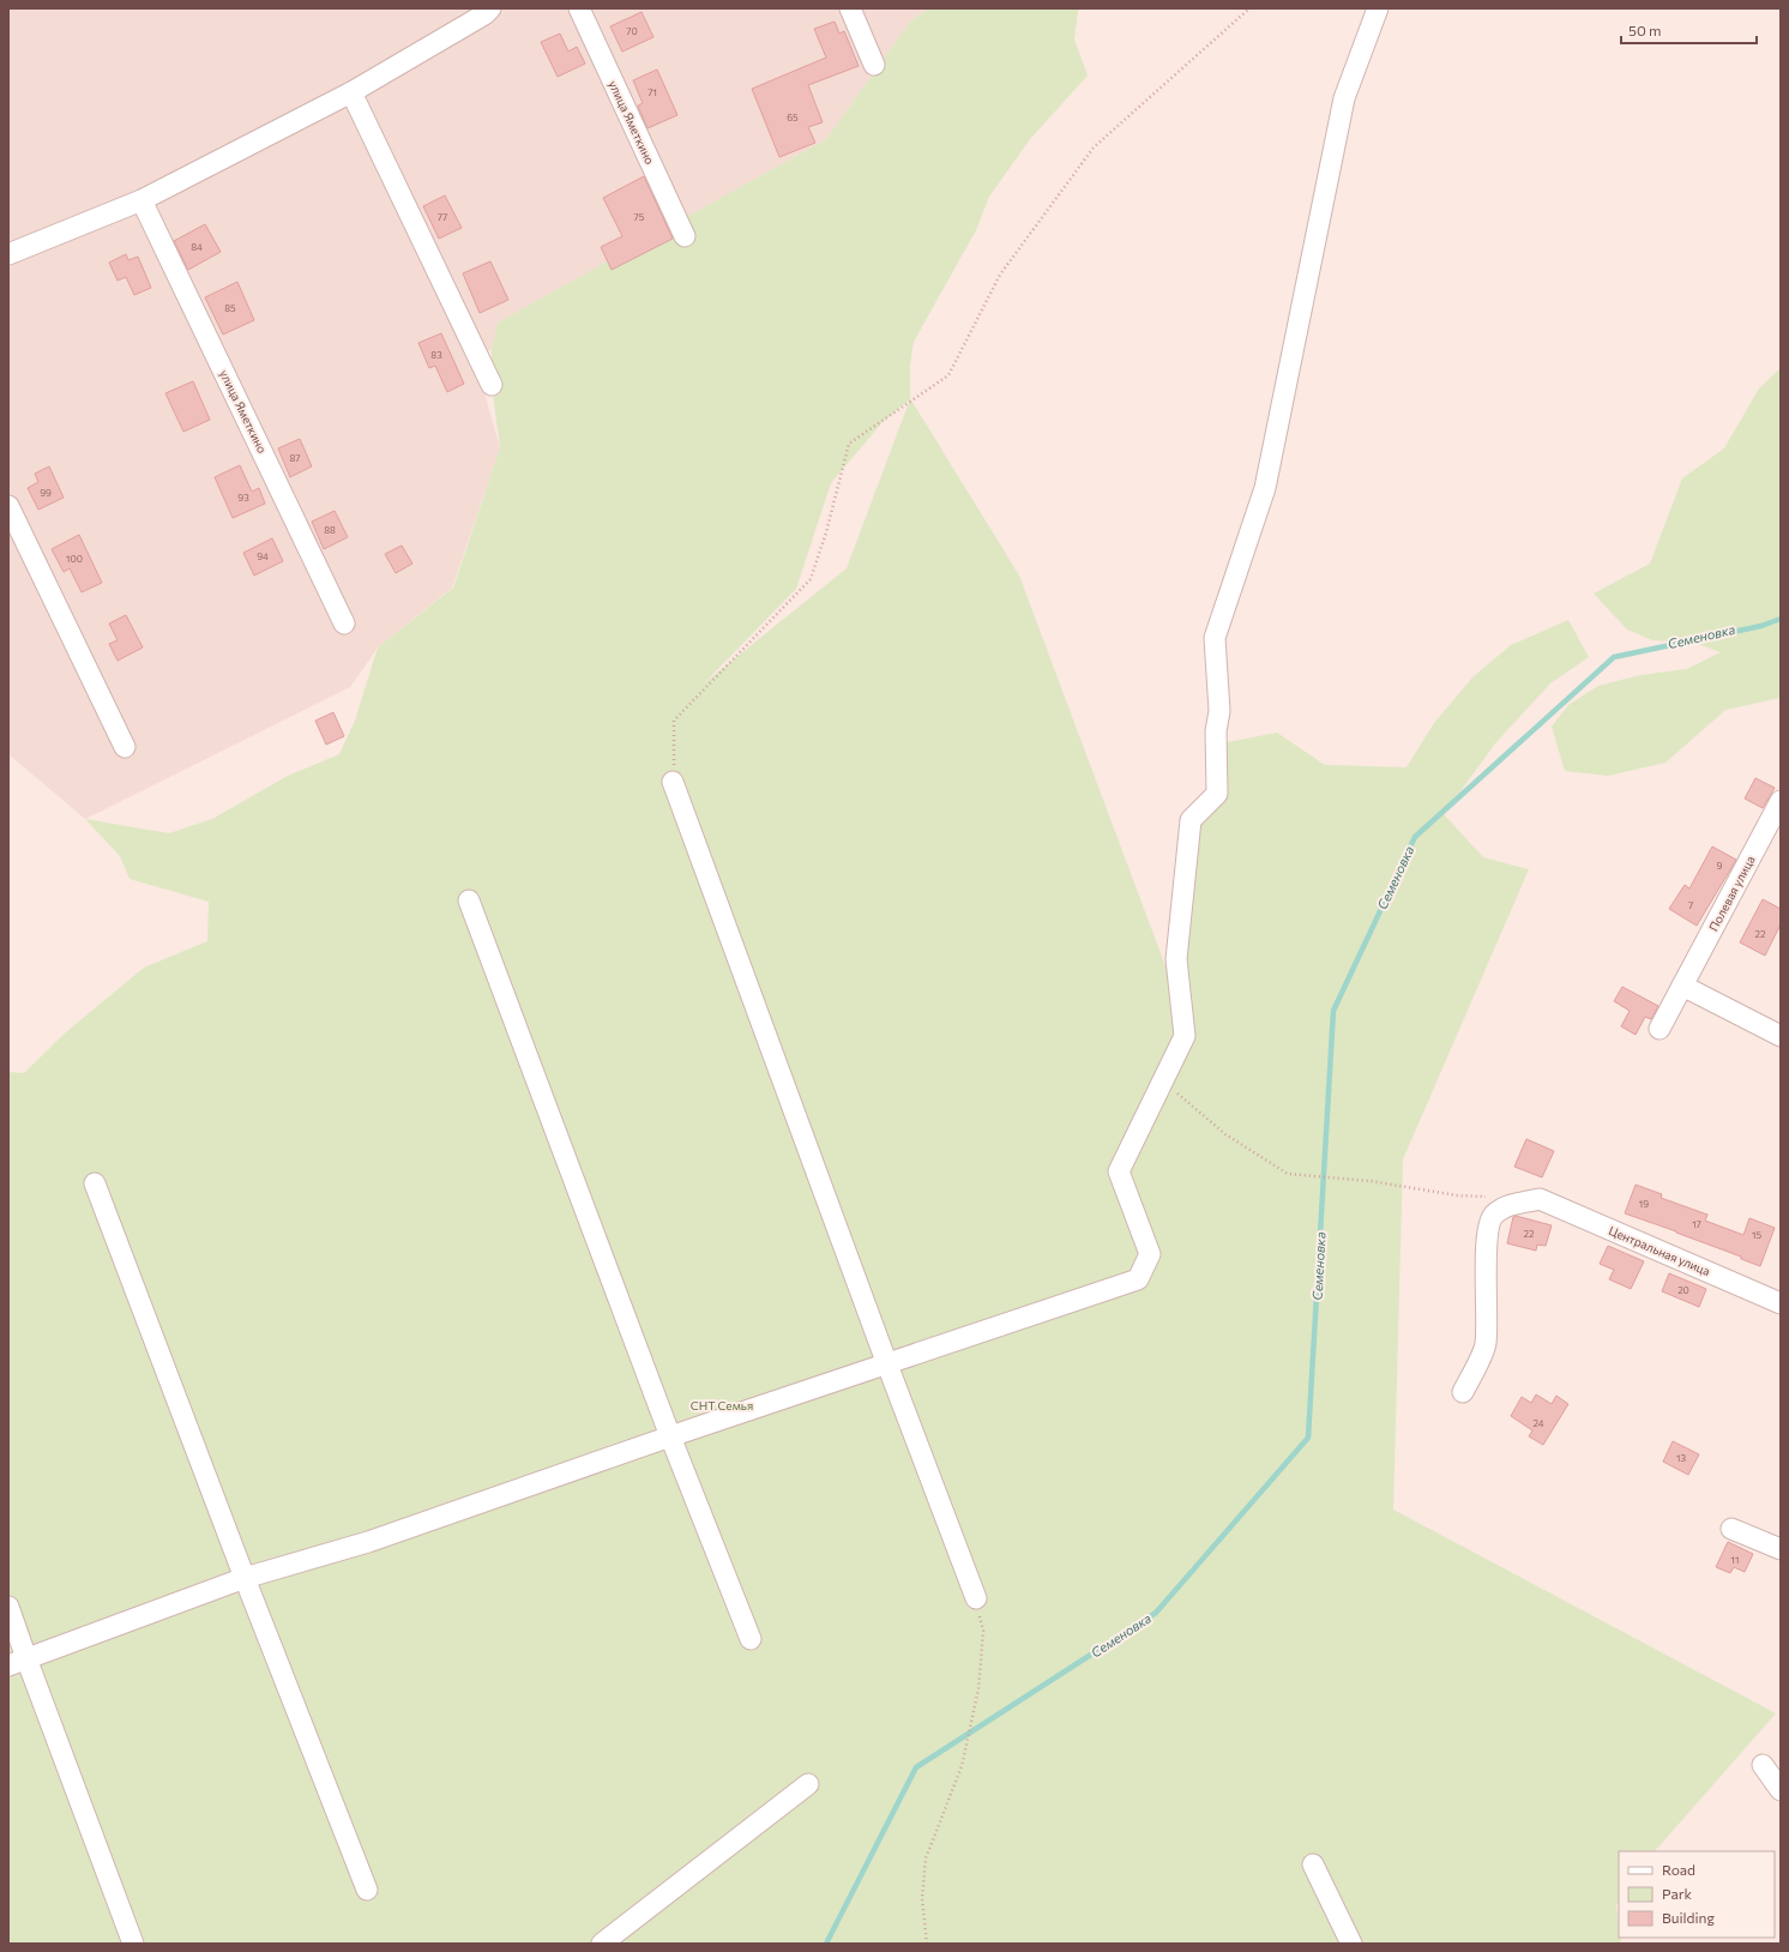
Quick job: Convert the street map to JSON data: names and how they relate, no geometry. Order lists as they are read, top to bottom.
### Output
{
  "streets": {
    "street": ["улица Яметкино", "Полевая улица", "Центральная улица"]
  },
  "water": ["Семеновка"],
  "parks": ["СНТ Семья"],
  "house_numbers": [
    "70",
    "71",
    "65",
    "77",
    "75",
    "84",
    "85",
    "83",
    "87",
    "99",
    "93",
    "88",
    "94",
    "100",
    "9",
    "7",
    "22",
    "19",
    "17",
    "22",
    "15",
    "20",
    "24",
    "13",
    "11"
  ],
  "legend": ["Road", "Park", "Building"],
  "scale_bar": "50 m"
}
